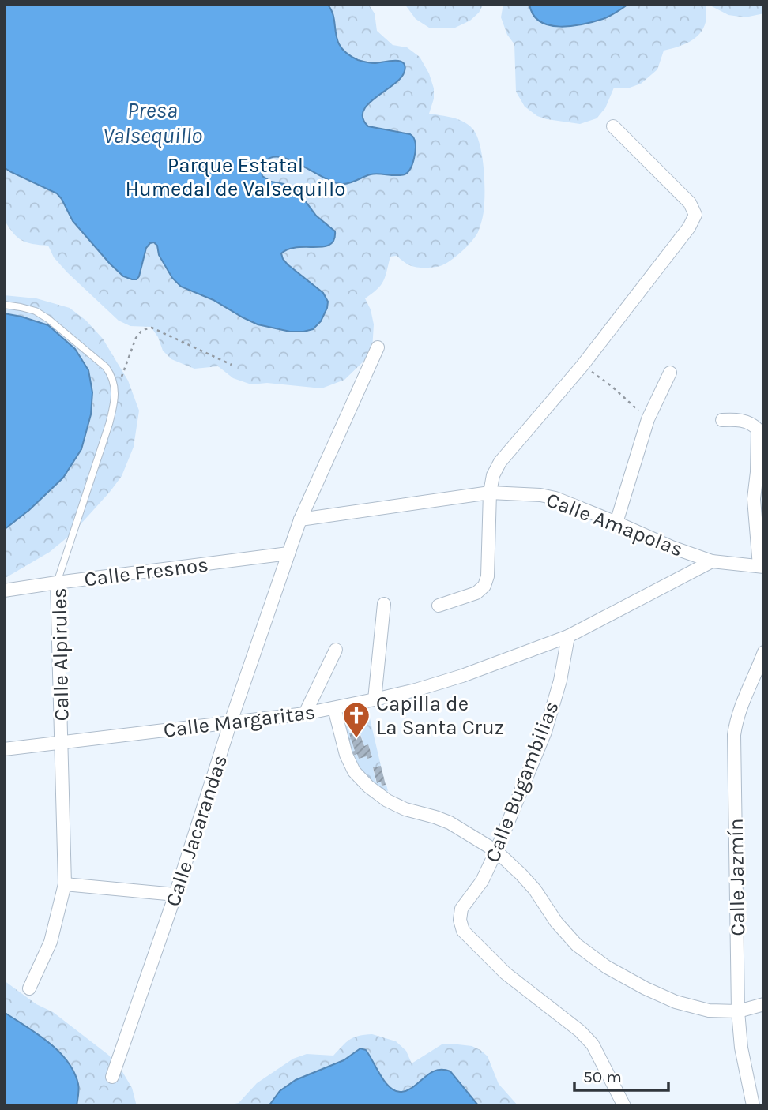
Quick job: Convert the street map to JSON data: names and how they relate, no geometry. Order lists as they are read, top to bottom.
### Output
{
  "streets": {
    "street": [
      "Calle Amapolas",
      "Calle Fresnos",
      "Calle Alpirules",
      "Calle Margaritas",
      "Calle Bugambilias",
      "Calle Jacarandas",
      "Calle Jazmín"
    ]
  },
  "crossings": [
    ["Calle Amapolas", "Calle Margaritas"],
    ["Calle Amapolas", "Calle Jacarandas"],
    ["Calle Fresnos", "Calle Alpirules"],
    ["Calle Fresnos", "Calle Jacarandas"],
    ["Calle Alpirules", "Calle Margaritas"],
    ["Calle Margaritas", "Calle Bugambilias"],
    ["Calle Margaritas", "Calle Jacarandas"]
  ],
  "water": ["Presa Valsequillo"],
  "parks": ["Parque Estatal Humedal de Valsequillo"],
  "places": {
    "church": ["Capilla de La Santa Cruz"]
  },
  "scale_bar": "50 m"
}
